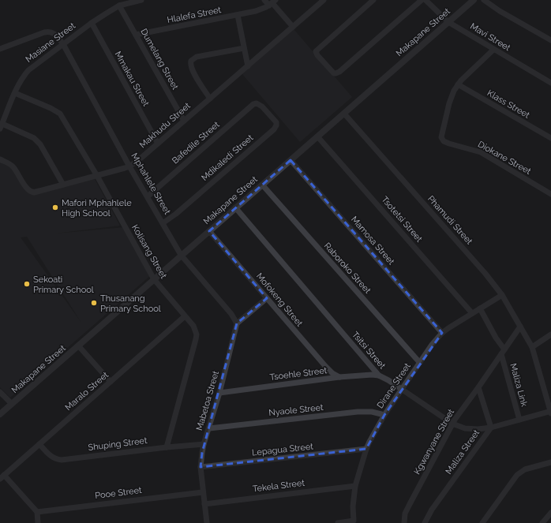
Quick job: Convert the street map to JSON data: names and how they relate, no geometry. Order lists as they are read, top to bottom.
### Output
{
  "streets": {
    "street": [
      "Hlalefa Street",
      "Makapane Street",
      "Mavi Street",
      "Masiane Street",
      "Dumelang Street",
      "Mmakau Street",
      "Klass Street",
      "Makhudu Street",
      "Bafedile Street",
      "Mdikaledi Street",
      "Diokane Street",
      "Mphahlele Street",
      "Tsotetsi Street",
      "Phamudi Street",
      "Mamosa Street",
      "Kolisang Street",
      "Raboroko Street",
      "Mofokeng Street",
      "Tsitsi Street",
      "Tsoehle Street",
      "Maliza Link",
      "Dirane Street",
      "Maralo Street",
      "Mabetoa Street",
      "Nyaole Street",
      "Kgwanyane Street",
      "Shuping Street",
      "Lepagua Street",
      "Maliza Street",
      "Tekela Street",
      "Pooe Street"
    ]
  },
  "crossings": [
    ["Hlalefa Street", "Dumelang Street"],
    ["Makapane Street", "Mavi Street"],
    ["Makapane Street", "Mphahlele Street"],
    ["Makapane Street", "Tsotetsi Street"],
    ["Makapane Street", "Phamudi Street"],
    ["Makapane Street", "Mamosa Street"],
    ["Makapane Street", "Kolisang Street"],
    ["Makapane Street", "Raboroko Street"],
    ["Makapane Street", "Mofokeng Street"],
    ["Makapane Street", "Tsitsi Street"],
    ["Mavi Street", "Diokane Street"],
    ["Masiane Street", "Dumelang Street"],
    ["Masiane Street", "Mmakau Street"],
    ["Masiane Street", "Mphahlele Street"],
    ["Masiane Street", "Kolisang Street"],
    ["Dumelang Street", "Makhudu Street"],
    ["Mmakau Street", "Makhudu Street"],
    ["Klass Street", "Diokane Street"],
    ["Makhudu Street", "Mphahlele Street"],
    ["Makhudu Street", "Kolisang Street"],
    ["Bafedile Street", "Mdikaledi Street"],
    ["Bafedile Street", "Mphahlele Street"],
    ["Mdikaledi Street", "Mphahlele Street"],
    ["Mphahlele Street", "Mabetoa Street"],
    ["Tsotetsi Street", "Dirane Street"],
    ["Phamudi Street", "Dirane Street"],
    ["Phamudi Street", "Kgwanyane Street"],
    ["Phamudi Street", "Maliza Street"],
    ["Mamosa Street", "Dirane Street"],
    ["Kolisang Street", "Maralo Street"],
    ["Kolisang Street", "Shuping Street"],
    ["Raboroko Street", "Dirane Street"],
    ["Mofokeng Street", "Tsoehle Street"],
    ["Tsitsi Street", "Tsoehle Street"],
    ["Tsitsi Street", "Dirane Street"],
    ["Tsitsi Street", "Kgwanyane Street"],
    ["Tsitsi Street", "Maliza Street"],
    ["Tsoehle Street", "Mabetoa Street"],
    ["Maliza Link", "Dirane Street"],
    ["Maliza Link", "Kgwanyane Street"],
    ["Maliza Link", "Maliza Street"],
    ["Dirane Street", "Nyaole Street"],
    ["Dirane Street", "Lepagua Street"],
    ["Dirane Street", "Tekela Street"],
    ["Maralo Street", "Shuping Street"],
    ["Mabetoa Street", "Nyaole Street"],
    ["Mabetoa Street", "Shuping Street"],
    ["Mabetoa Street", "Lepagua Street"],
    ["Mabetoa Street", "Tekela Street"],
    ["Mabetoa Street", "Pooe Street"]
  ],
  "places": ["Mafori Mphahlele High School", "Sekoati Primary School", "Thusanang Primary School"]
}
